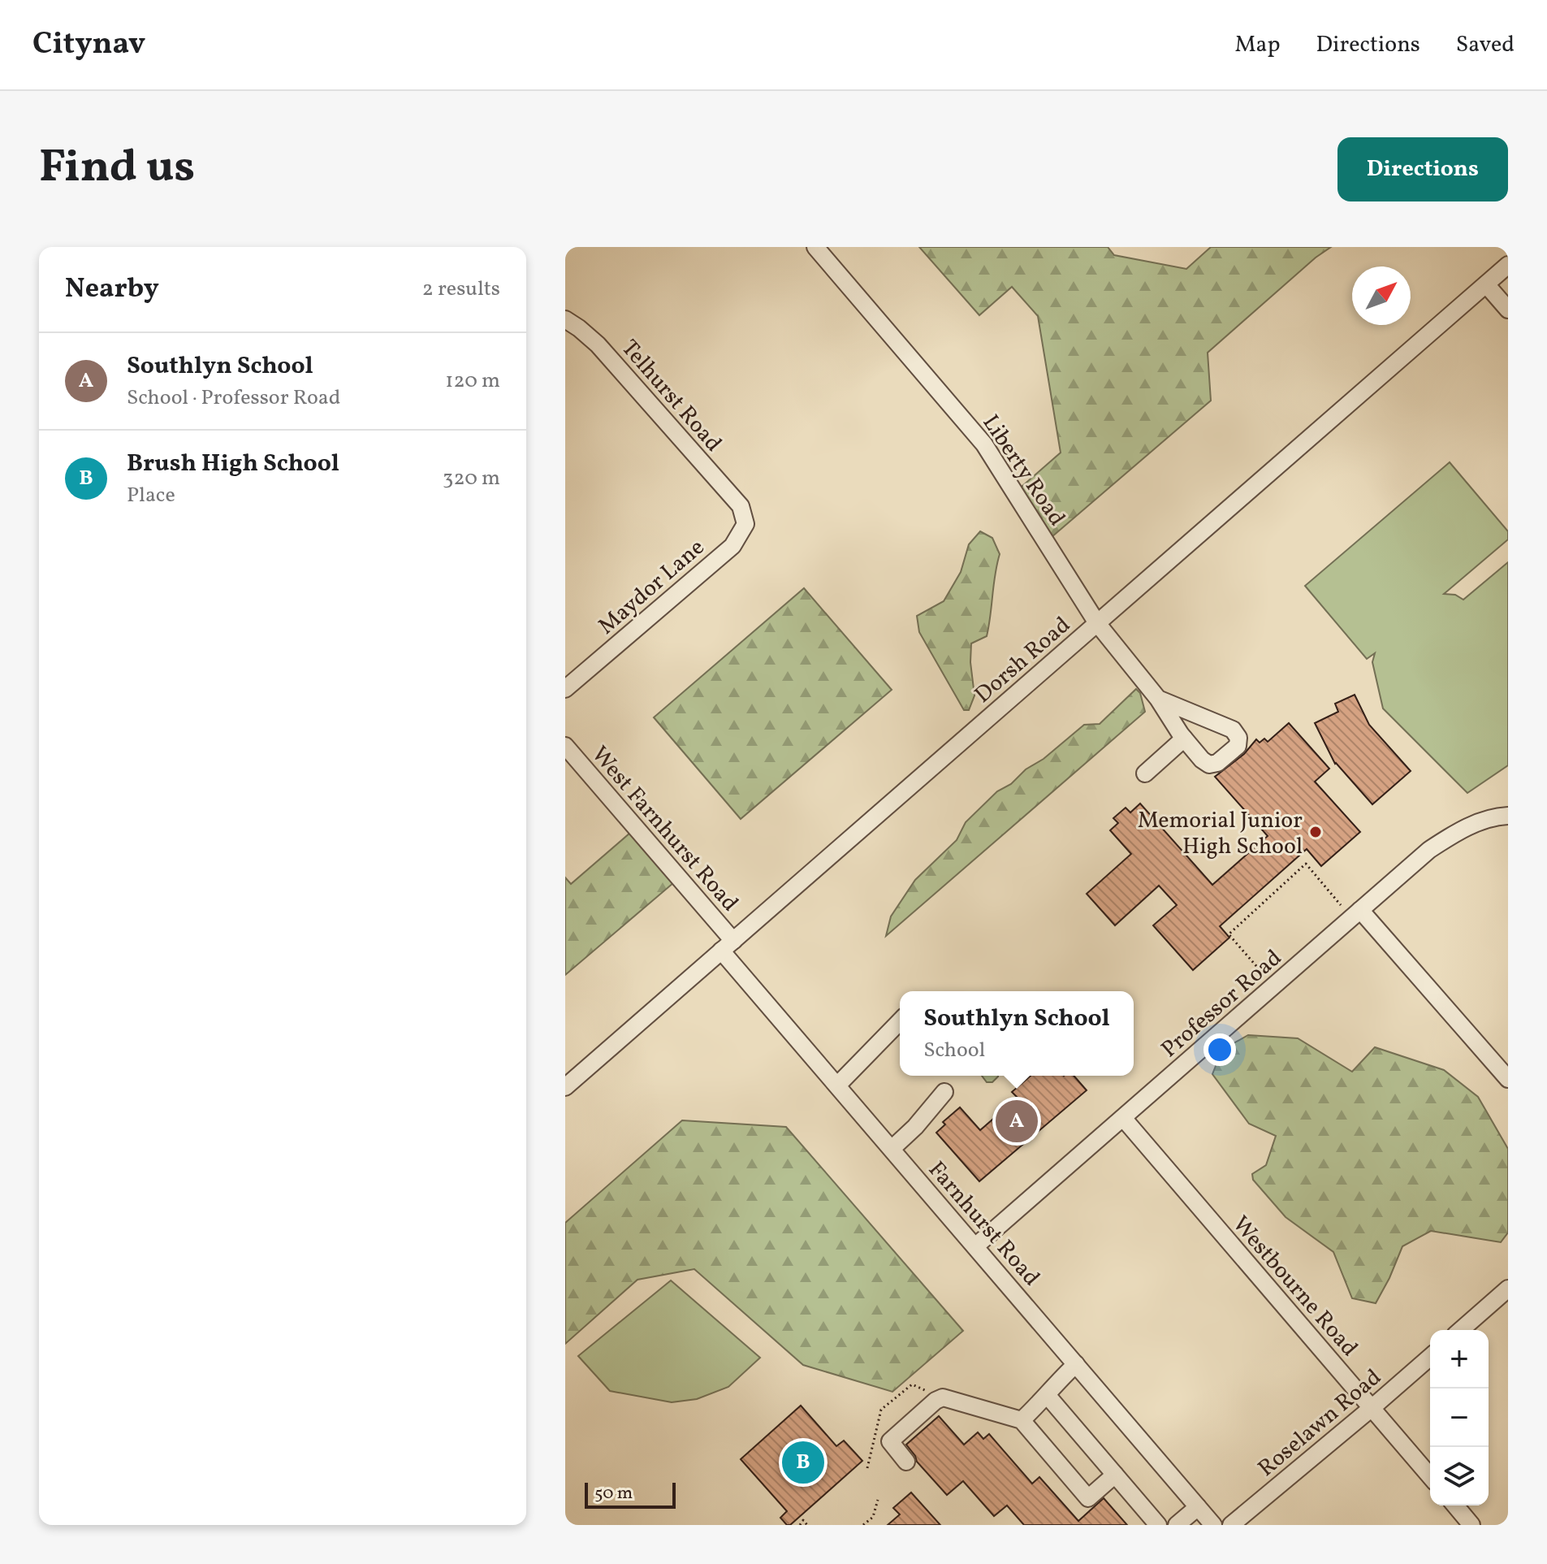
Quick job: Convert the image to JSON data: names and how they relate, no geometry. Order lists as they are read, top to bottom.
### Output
{
  "streets": {
    "street": [
      "Telhurst Road",
      "Liberty Road",
      "Maydor Lane",
      "Dorsh Road",
      "West Farnhurst Road",
      "Professor Road",
      "Farnhurst Road",
      "Westbourne Road",
      "Roselawn Road"
    ]
  },
  "crossings": [
    ["Telhurst Road", "Maydor Lane"],
    ["Liberty Road", "Dorsh Road"],
    ["Dorsh Road", "West Farnhurst Road"],
    ["Dorsh Road", "Farnhurst Road"],
    ["West Farnhurst Road", "Farnhurst Road"],
    ["Professor Road", "Farnhurst Road"],
    ["Professor Road", "Westbourne Road"],
    ["Westbourne Road", "Roselawn Road"]
  ],
  "places": ["Memorial Junior High School"],
  "scale_bar": "50 m",
  "north": "top right",
  "page": {
    "header": "Citynav",
    "nav": ["Map", "Directions", "Saved"],
    "title": "Find us",
    "buttons": "Directions",
    "heading": ["Nearby", "2 results"],
    "list": [
      {
        "mark": "A",
        "name": "Southlyn School",
        "note": "School · Professor Road",
        "value": "120 m"
      },
      {
        "mark": "B",
        "name": "Brush High School",
        "note": "Place",
        "value": "320 m"
      }
    ],
    "popup": ["Southlyn School", "School"],
    "pins": ["A", "B"],
    "map_buttons": ["+", "−"],
    "scale": "50 m"
  }
}
